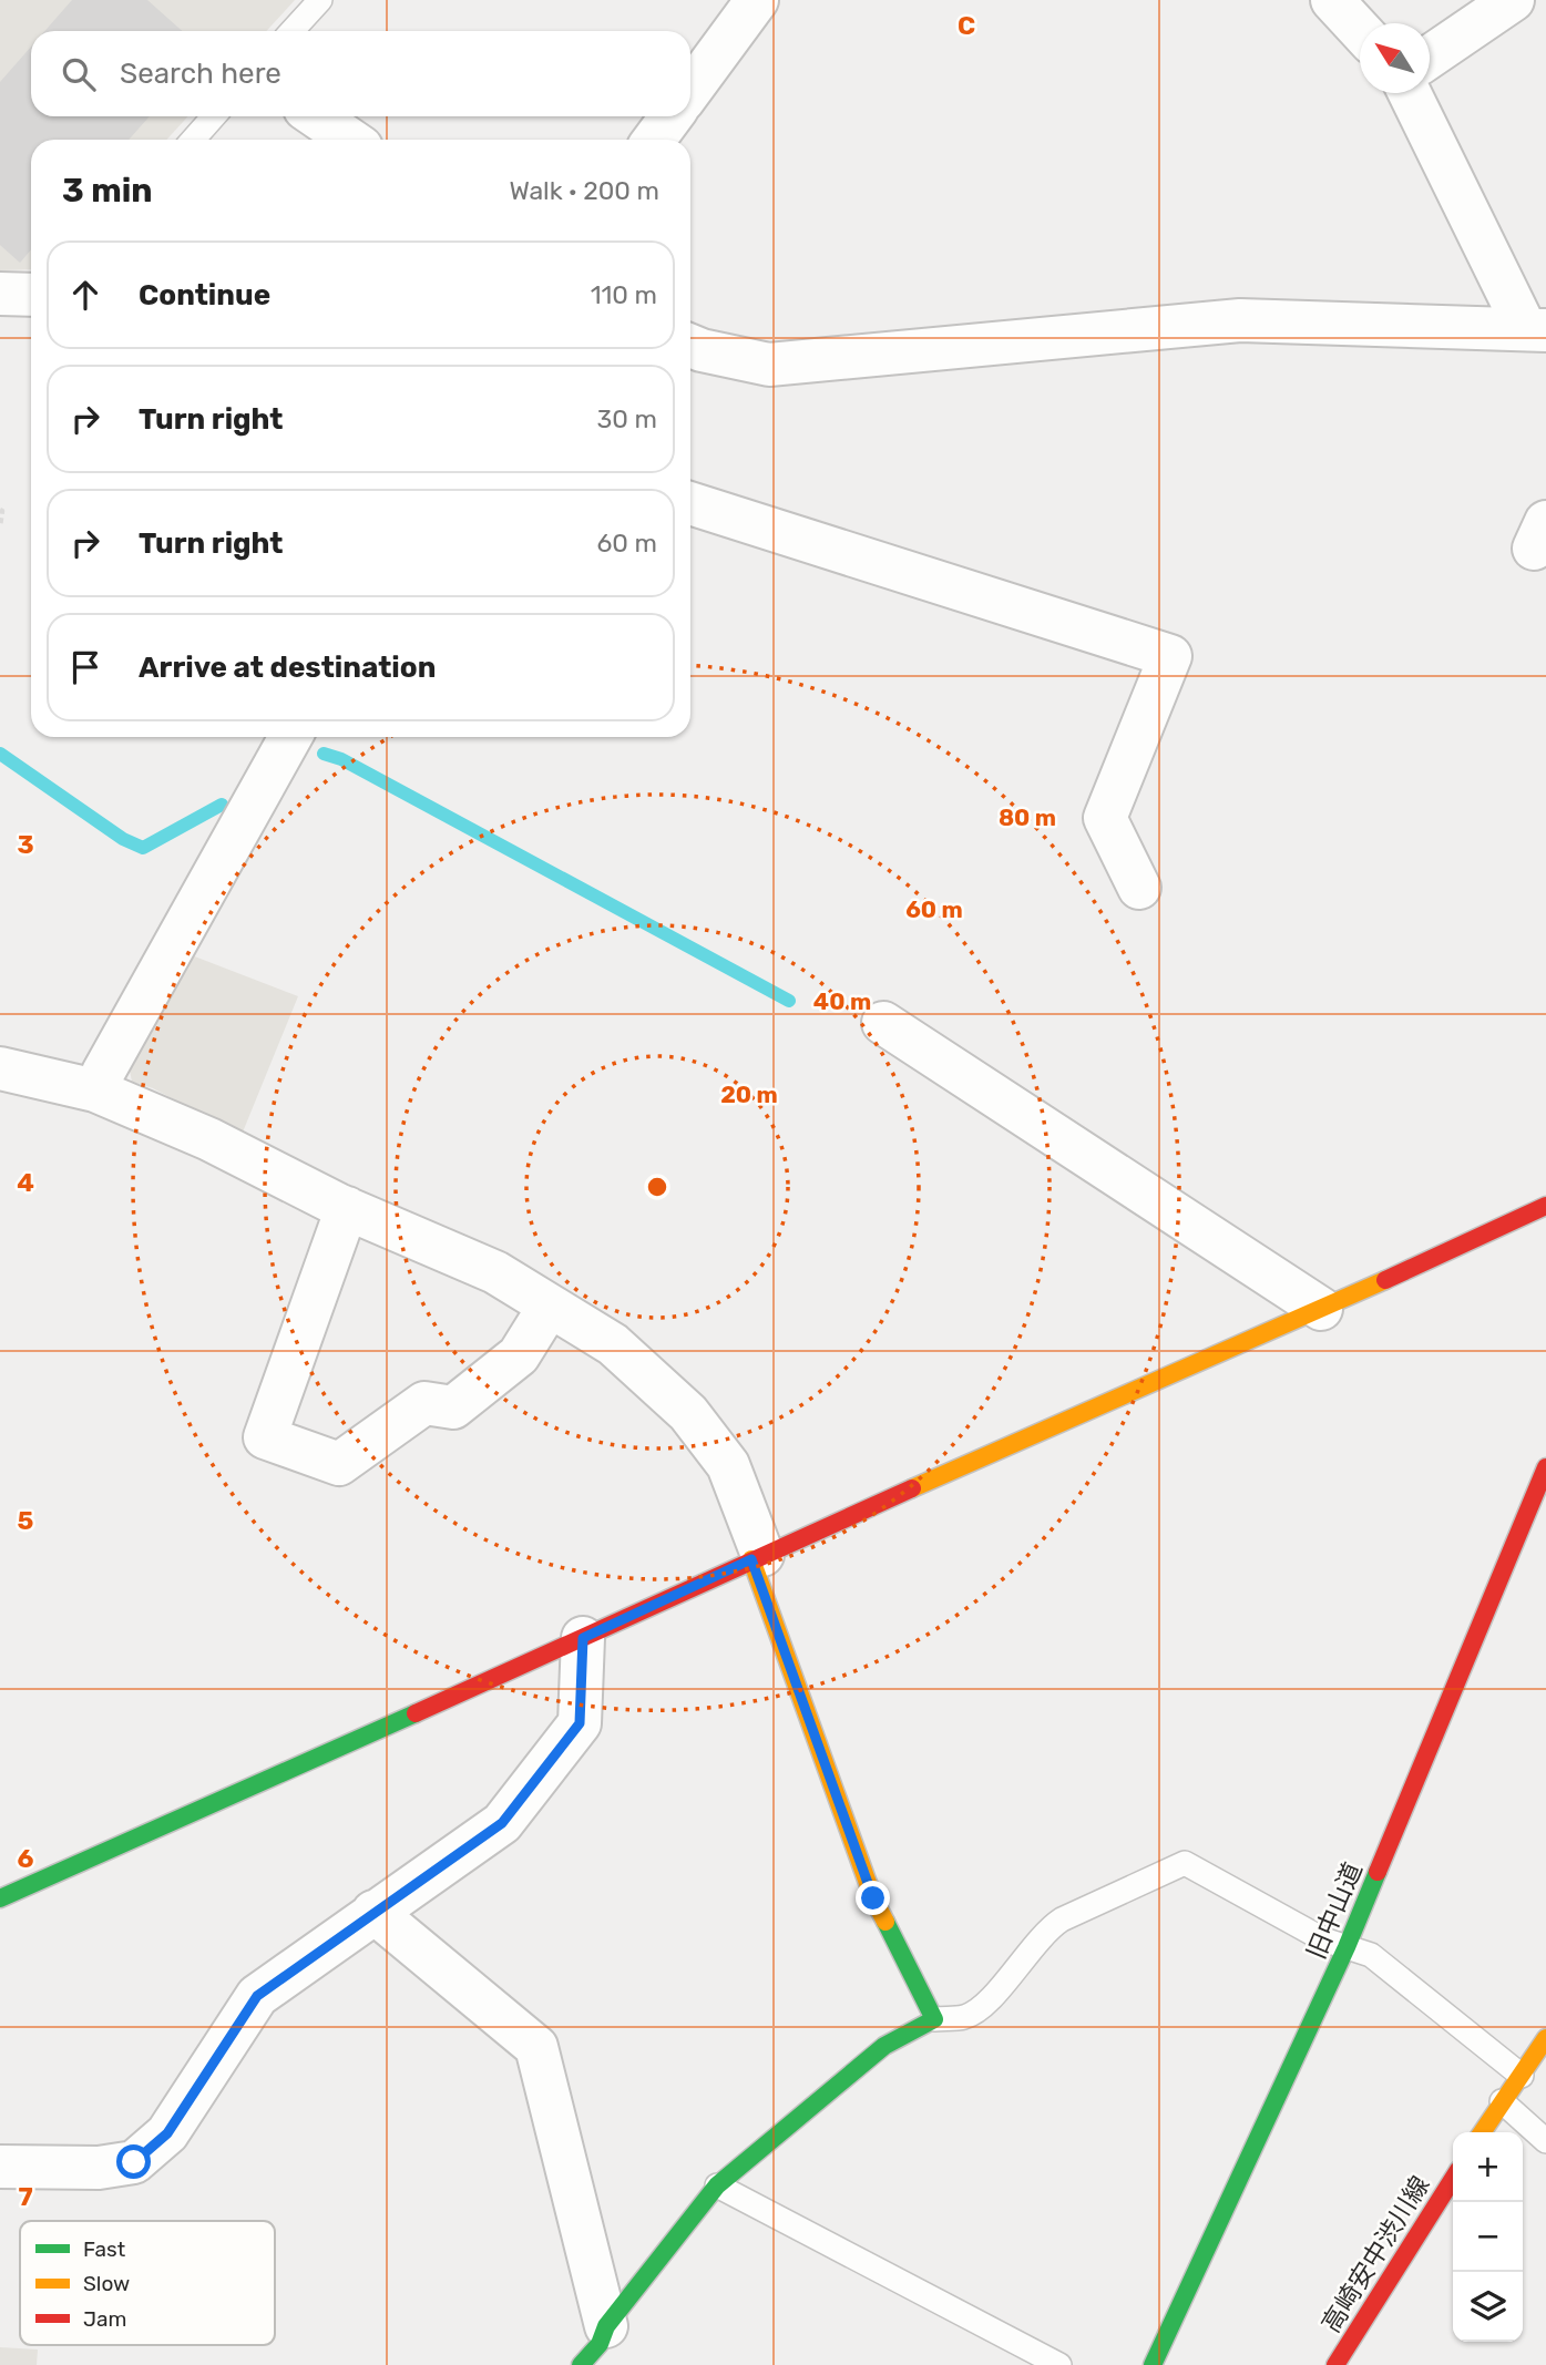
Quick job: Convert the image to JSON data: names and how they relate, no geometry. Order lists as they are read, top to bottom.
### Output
{
  "streets": {
    "street": ["旧中山道", "高崎安中渋川線"]
  },
  "legend": ["Fast", "Slow", "Jam"],
  "north": "top left",
  "page": {
    "search": "Search here",
    "heading": ["3 min", "Walk · 200 m"],
    "list": [
      ["Continue", "110 m"],
      ["Turn right", "30 m"],
      ["Turn right", "60 m"],
      "Arrive at destination"
    ],
    "map_buttons": ["+", "−"]
  },
  "grid": {
    "columns": ["C"],
    "rows": [
      "3",
      "4",
      "5",
      "6",
      "7"
    ]
  },
  "rings": [
    "80 m",
    "60 m",
    "40 m",
    "20 m"
  ]
}
